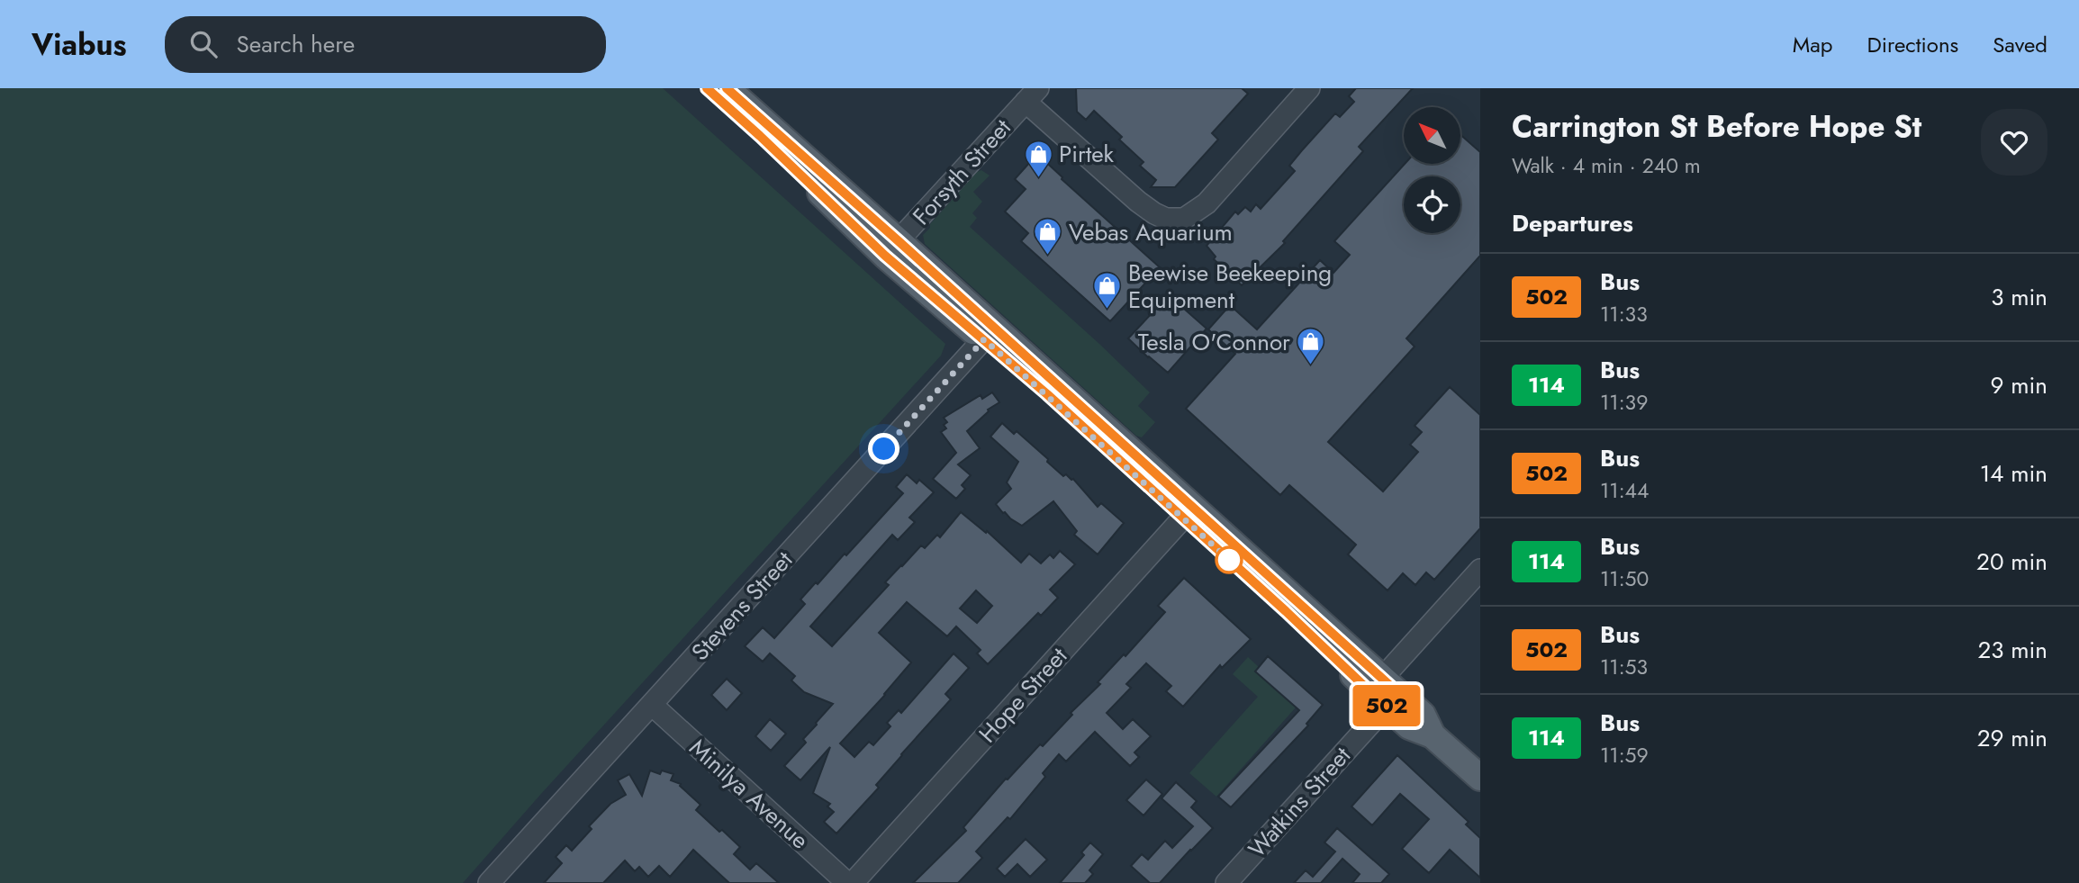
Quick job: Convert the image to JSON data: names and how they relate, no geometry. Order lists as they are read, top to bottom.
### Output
{
  "streets": {
    "street": [
      "Forsyth Street",
      "Stevens Street",
      "Hope Street",
      "Minilya Avenue",
      "Watkins Street"
    ]
  },
  "crossings": [
    ["Stevens Street", "Minilya Avenue"]
  ],
  "places": {
    "shop": [
      "Pirtek",
      "Vebas Aquarium",
      "Beewise Beekeeping Equipment",
      "Tesla O'Connor"
    ]
  },
  "lines": ["bus line 502"],
  "north": "top left",
  "page": {
    "header": "Viabus",
    "search": "Search here",
    "nav": ["Map", "Directions", "Saved"],
    "on_map": "502",
    "heading": [
      ["Carrington St Before Hope St", "Walk · 4 min · 240 m"],
      "Departures"
    ],
    "list": [
      {
        "mark": "502",
        "name": "Bus",
        "note": "11:33",
        "value": "3 min"
      },
      {
        "mark": "114",
        "name": "Bus",
        "note": "11:39",
        "value": "9 min"
      },
      {
        "mark": "502",
        "name": "Bus",
        "note": "11:44",
        "value": "14 min"
      },
      {
        "mark": "114",
        "name": "Bus",
        "note": "11:50",
        "value": "20 min"
      },
      {
        "mark": "502",
        "name": "Bus",
        "note": "11:53",
        "value": "23 min"
      },
      {
        "mark": "114",
        "name": "Bus",
        "note": "11:59",
        "value": "29 min"
      }
    ]
  }
}
